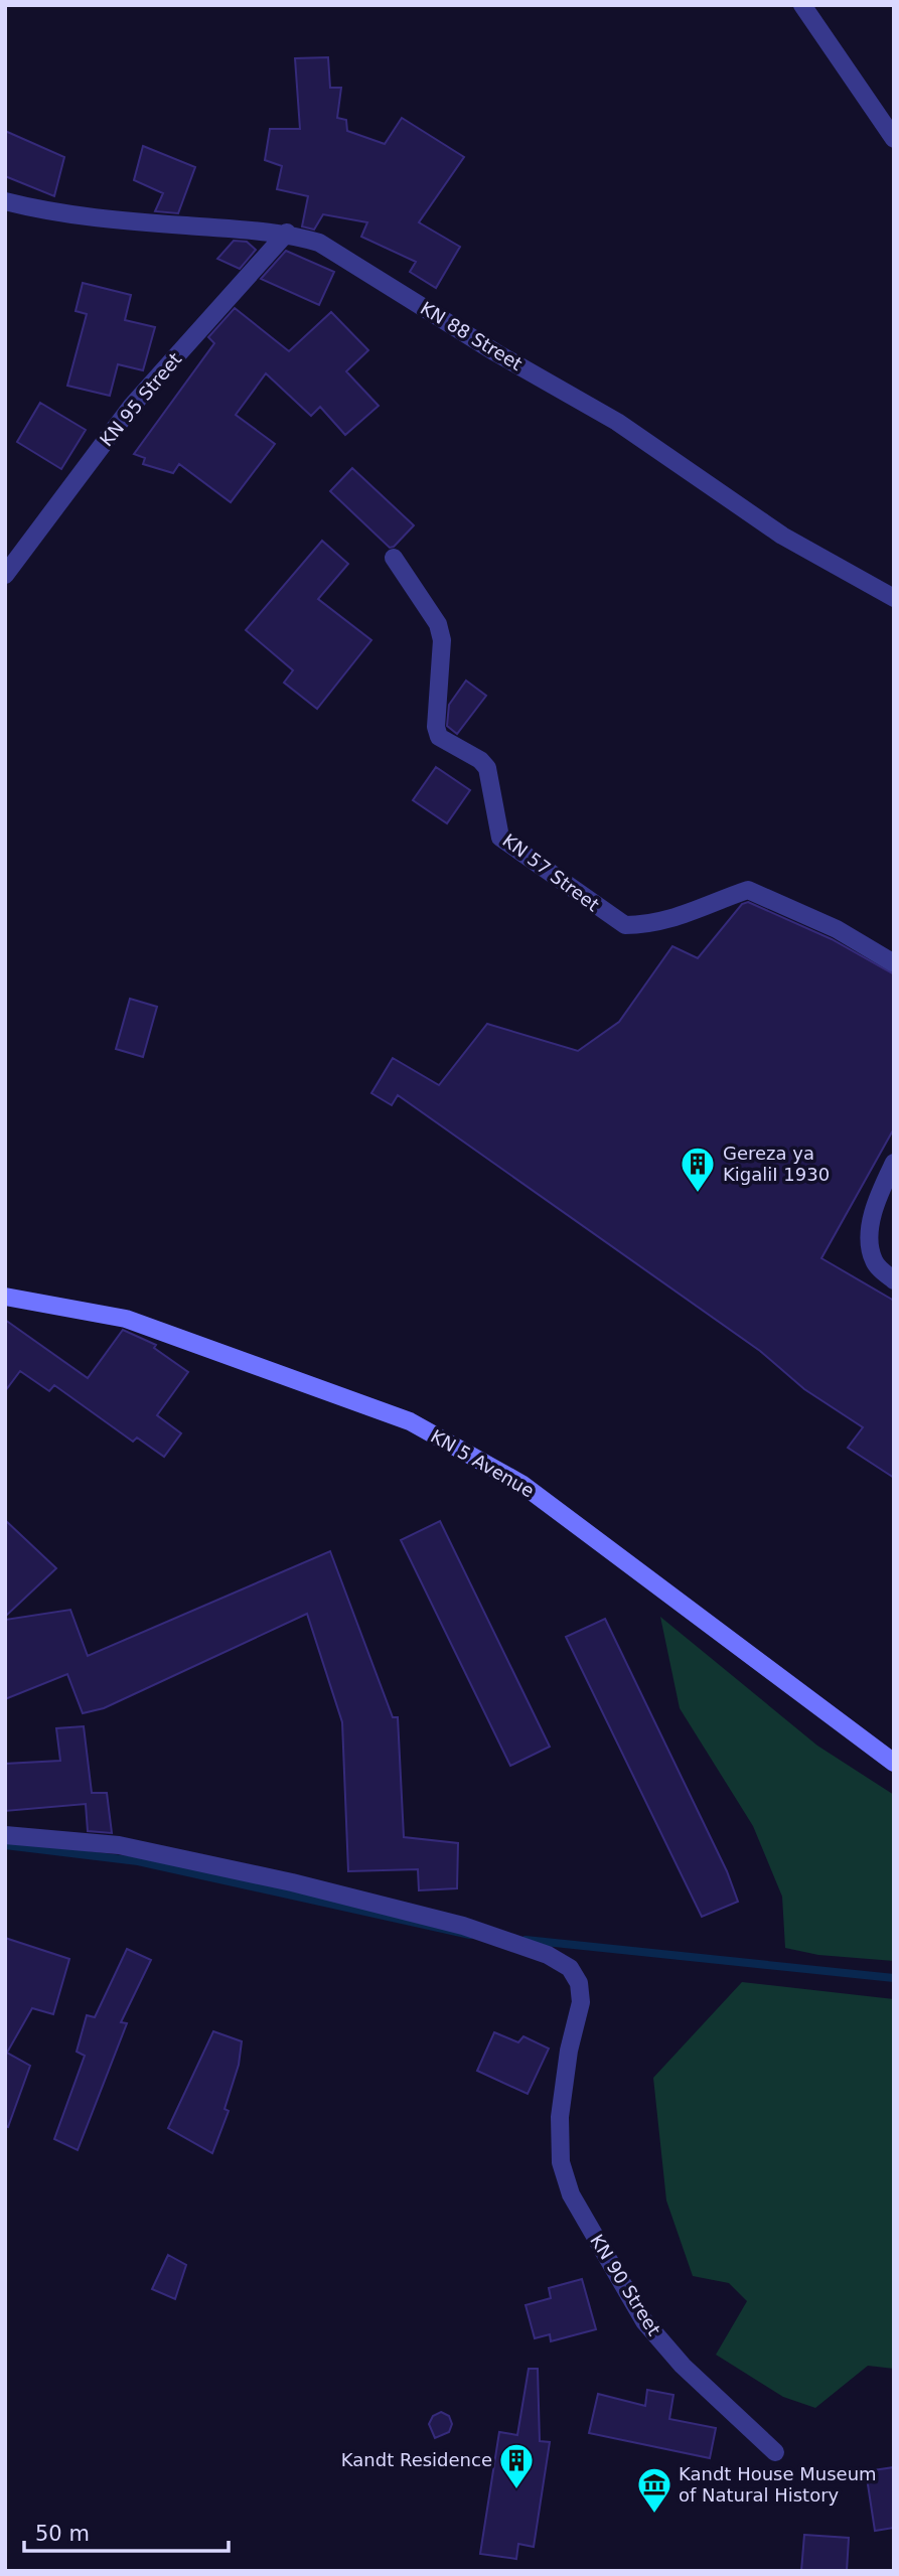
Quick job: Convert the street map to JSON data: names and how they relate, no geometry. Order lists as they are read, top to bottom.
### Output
{
  "streets": {
    "main road": ["KN 5 Avenue"],
    "street": [
      "KN 88 Street",
      "KN 95 Street",
      "KN 57 Street",
      "KN 90 Street"
    ]
  },
  "crossings": [
    ["KN 88 Street", "KN 95 Street"]
  ],
  "places": {
    "building": ["Gereza ya KigaliI 1930", "Kandt Residence"],
    "museum": ["Kandt House Museum of Natural History"]
  },
  "scale_bar": "50 m"
}
